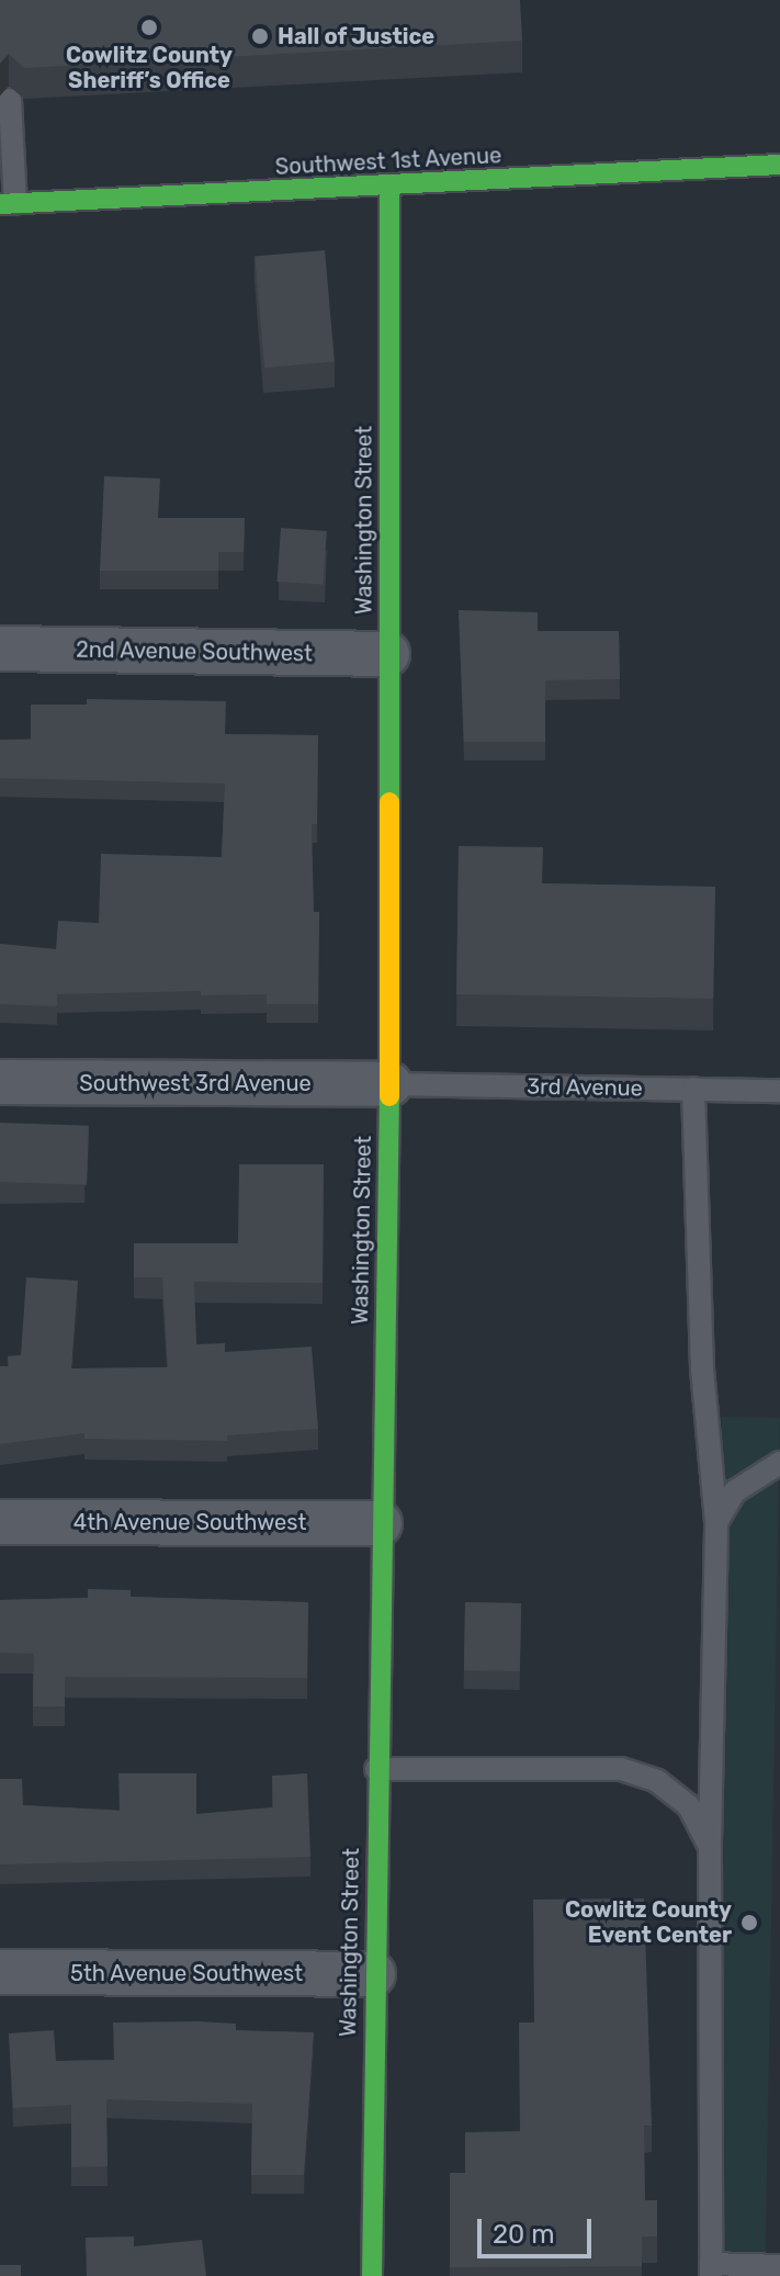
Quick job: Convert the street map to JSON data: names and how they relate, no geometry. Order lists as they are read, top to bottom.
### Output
{
  "streets": {
    "street": [
      "Southwest 1st Avenue",
      "Washington Street",
      "2nd Avenue Southwest",
      "Southwest 3rd Avenue",
      "4th Avenue Southwest",
      "5th Avenue Southwest"
    ],
    "lane": ["3rd Avenue"]
  },
  "crossings": [
    ["Southwest 1st Avenue", "Washington Street"],
    ["Washington Street", "2nd Avenue Southwest"],
    ["Washington Street", "Southwest 3rd Avenue"],
    ["Washington Street", "3rd Avenue"],
    ["Washington Street", "4th Avenue Southwest"],
    ["Washington Street", "5th Avenue Southwest"],
    ["Southwest 3rd Avenue", "3rd Avenue"]
  ],
  "places": ["Cowlitz County Sheriff’s Office", "Hall of Justice", "Cowlitz County Event Center"],
  "scale_bar": "20 m"
}
